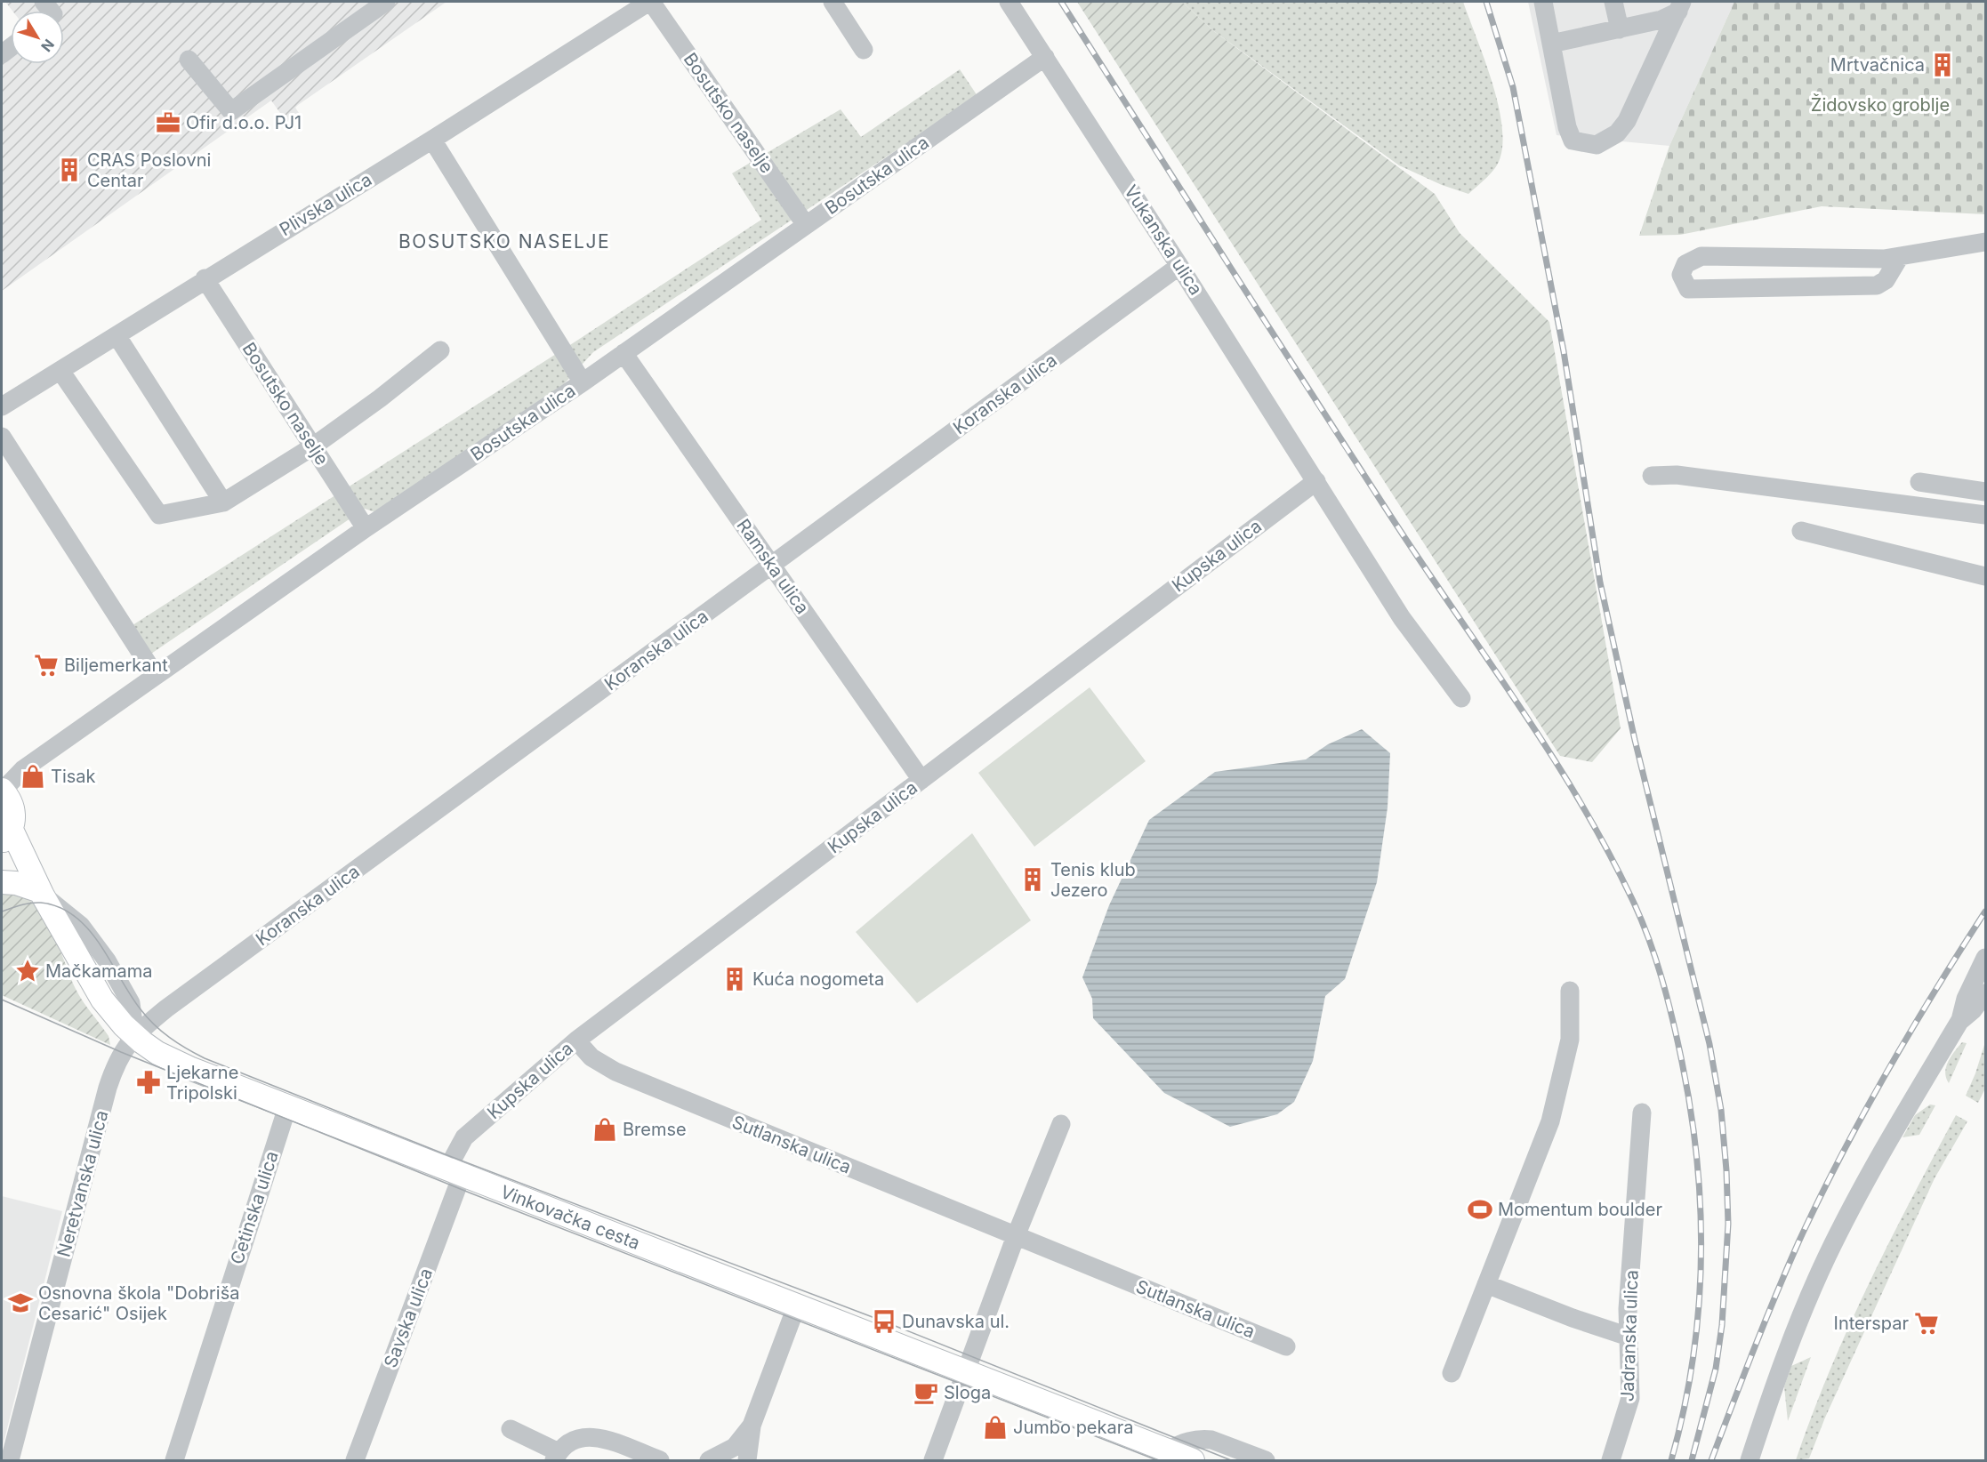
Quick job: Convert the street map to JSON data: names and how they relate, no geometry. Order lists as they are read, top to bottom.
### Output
{
  "streets": {
    "main road": ["Vinkovačka cesta"],
    "street": [
      "Bosutsko naselje",
      "Bosutska ulica",
      "Plivska ulica",
      "Vukanska ulica",
      "Koranska ulica",
      "Kupska ulica",
      "Ramska ulica",
      "Sutlanska ulica",
      "Neretvanska ulica",
      "Cetinska ulica",
      "Savska ulica",
      "Jadranska ulica"
    ]
  },
  "crossings": [
    ["Bosutsko naselje", "Bosutska ulica"],
    ["Bosutsko naselje", "Plivska ulica"],
    ["Bosutska ulica", "Vukanska ulica"],
    ["Bosutska ulica", "Ramska ulica"],
    ["Vukanska ulica", "Koranska ulica"],
    ["Vukanska ulica", "Kupska ulica"],
    ["Koranska ulica", "Ramska ulica"],
    ["Koranska ulica", "Neretvanska ulica"],
    ["Koranska ulica", "Vinkovačka cesta"],
    ["Kupska ulica", "Ramska ulica"],
    ["Kupska ulica", "Sutlanska ulica"],
    ["Kupska ulica", "Vinkovačka cesta"],
    ["Kupska ulica", "Savska ulica"],
    ["Neretvanska ulica", "Vinkovačka cesta"],
    ["Cetinska ulica", "Vinkovačka cesta"],
    ["Vinkovačka cesta", "Savska ulica"]
  ],
  "districts": ["BOSUTSKO NASELJE"],
  "parks": ["Židovsko groblje"],
  "places": {
    "building": [
      "Mrtvačnica",
      "CRAS Poslovni Centar",
      "Tenis klub Jezero",
      "Kuća nogometa"
    ],
    "office": ["Ofir d.o.o. PJ1"],
    "supermarket": ["Biljemerkant", "Interspar"],
    "shop": ["Tisak", "Bremse", "Jumbo pekara"],
    "place": ["Mačkamama"],
    "pharmacy": ["Ljekarne Tripolski"],
    "sports": ["Momentum boulder"],
    "school or university": ["Osnovna škola \"Dobriša Cesarić\" Osijek"],
    "bus stop": ["Dunavska ul."],
    "cafe": ["Sloga"]
  },
  "north": "bottom right"
}
